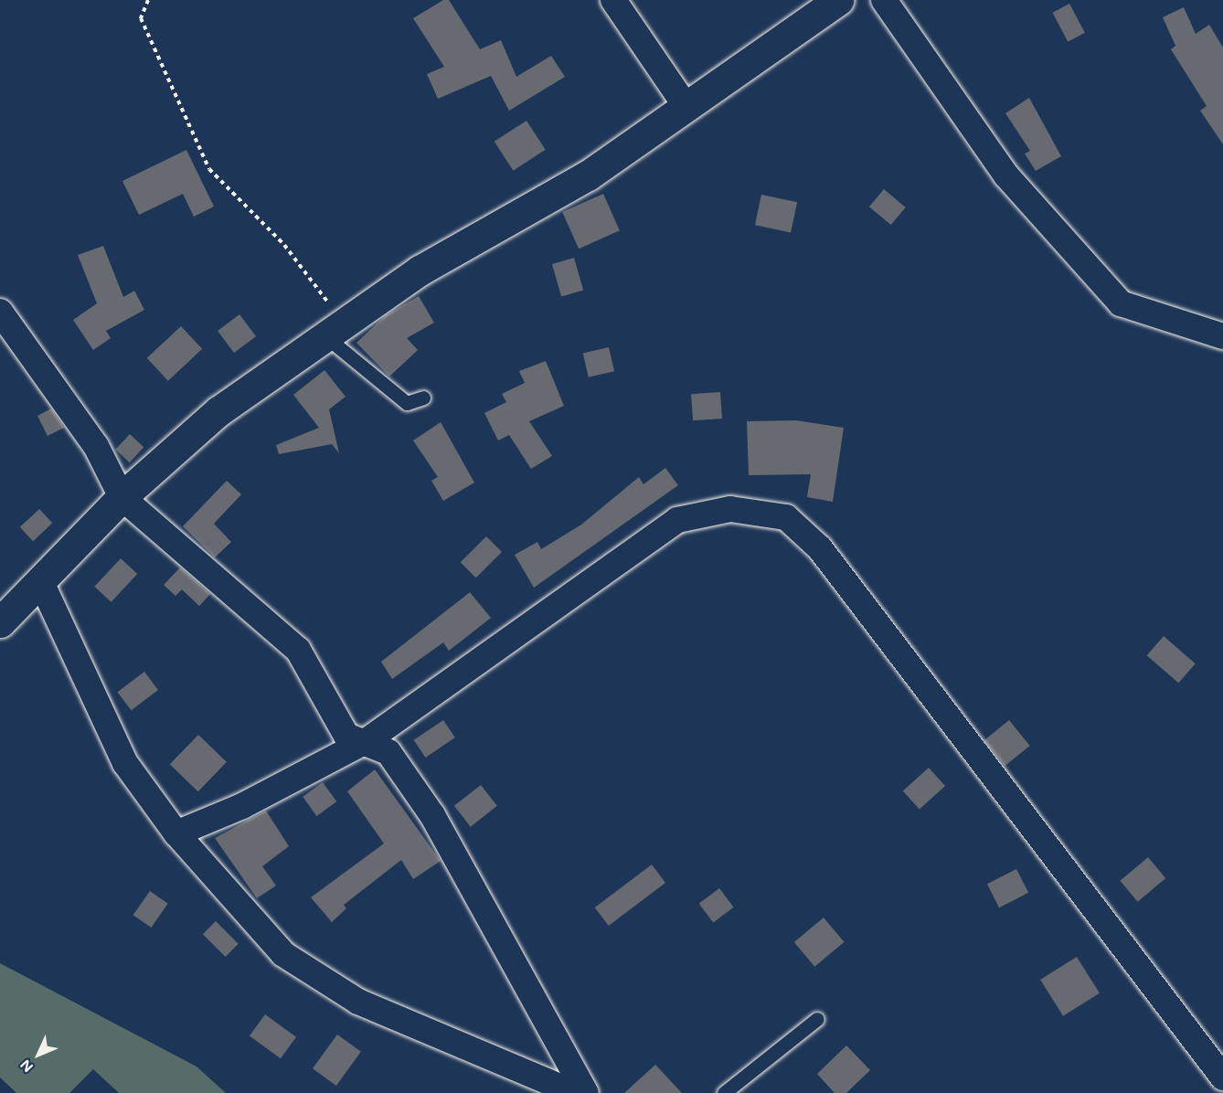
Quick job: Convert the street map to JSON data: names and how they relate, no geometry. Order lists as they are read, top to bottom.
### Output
{
  "north": "bottom left"
}
